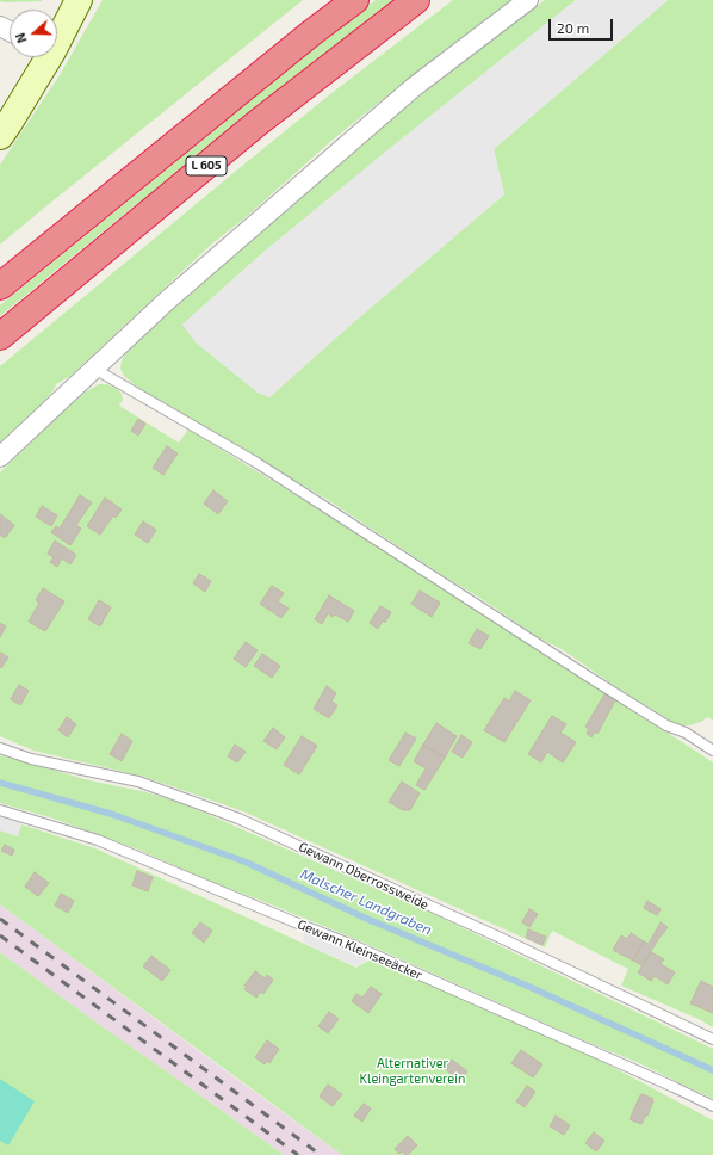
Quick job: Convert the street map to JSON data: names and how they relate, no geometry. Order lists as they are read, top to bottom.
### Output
{
  "streets": {
    "highway": ["L 605"],
    "lane": ["Gewann Oberrossweide", "Gewann Kleinseeäcker"]
  },
  "water": ["Malscher Landgraben"],
  "parks": ["Alternativer Kleingartenverein"],
  "scale_bar": "20 m",
  "north": "left"
}
